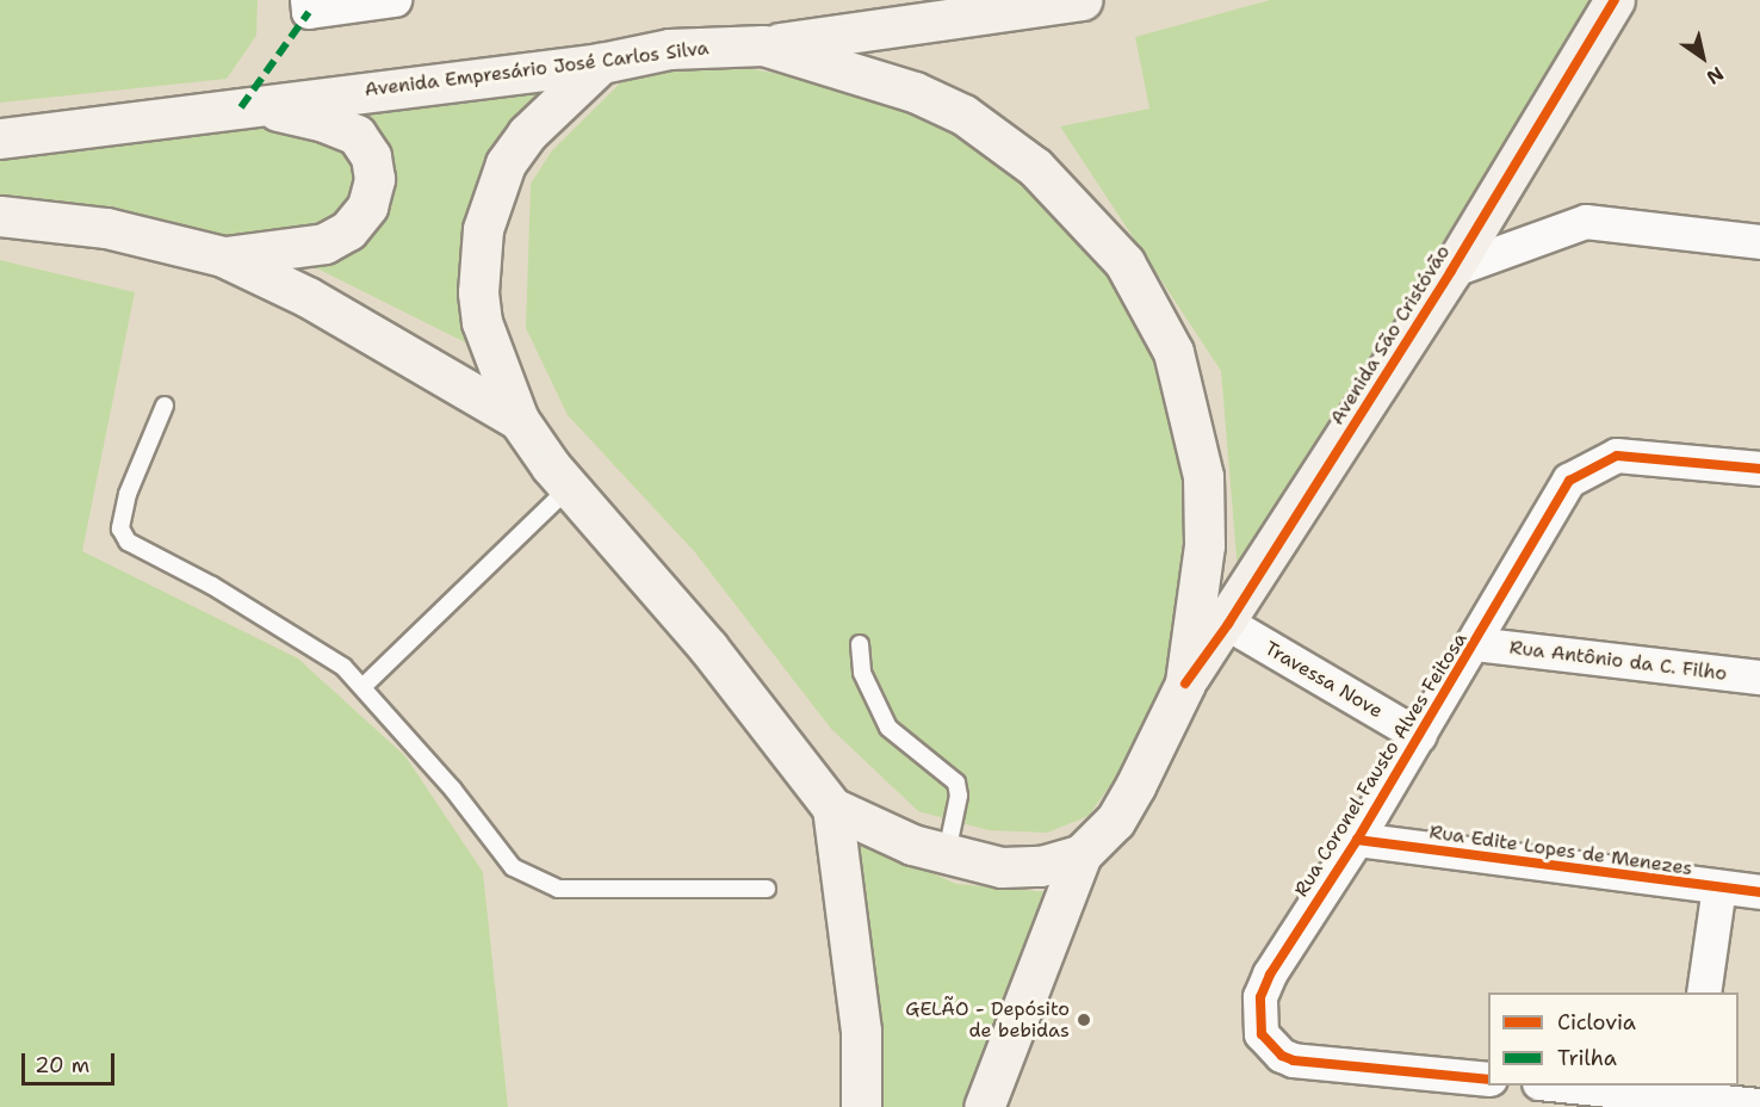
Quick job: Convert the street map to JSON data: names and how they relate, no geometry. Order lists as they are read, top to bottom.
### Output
{
  "streets": {
    "main road": ["Avenida Empresário José Carlos Silva", "Avenida São Cristóvão"],
    "street": [
      "Rua Antônio da C. Filho",
      "Travessa Nove",
      "Rua Coronel Fausto Alves Feitosa",
      "Rua Edite Lopes de Menezes"
    ]
  },
  "crossings": [
    ["Avenida Empresário José Carlos Silva", "Avenida São Cristóvão"],
    ["Avenida São Cristóvão", "Travessa Nove"],
    ["Rua Antônio da C. Filho", "Rua Coronel Fausto Alves Feitosa"],
    ["Travessa Nove", "Rua Coronel Fausto Alves Feitosa"],
    ["Rua Coronel Fausto Alves Feitosa", "Rua Edite Lopes de Menezes"]
  ],
  "places": ["GELÃO - Depósito de bebidas"],
  "legend": ["Ciclovia", "Trilha"],
  "scale_bar": "20 m",
  "north": "bottom right"
}
